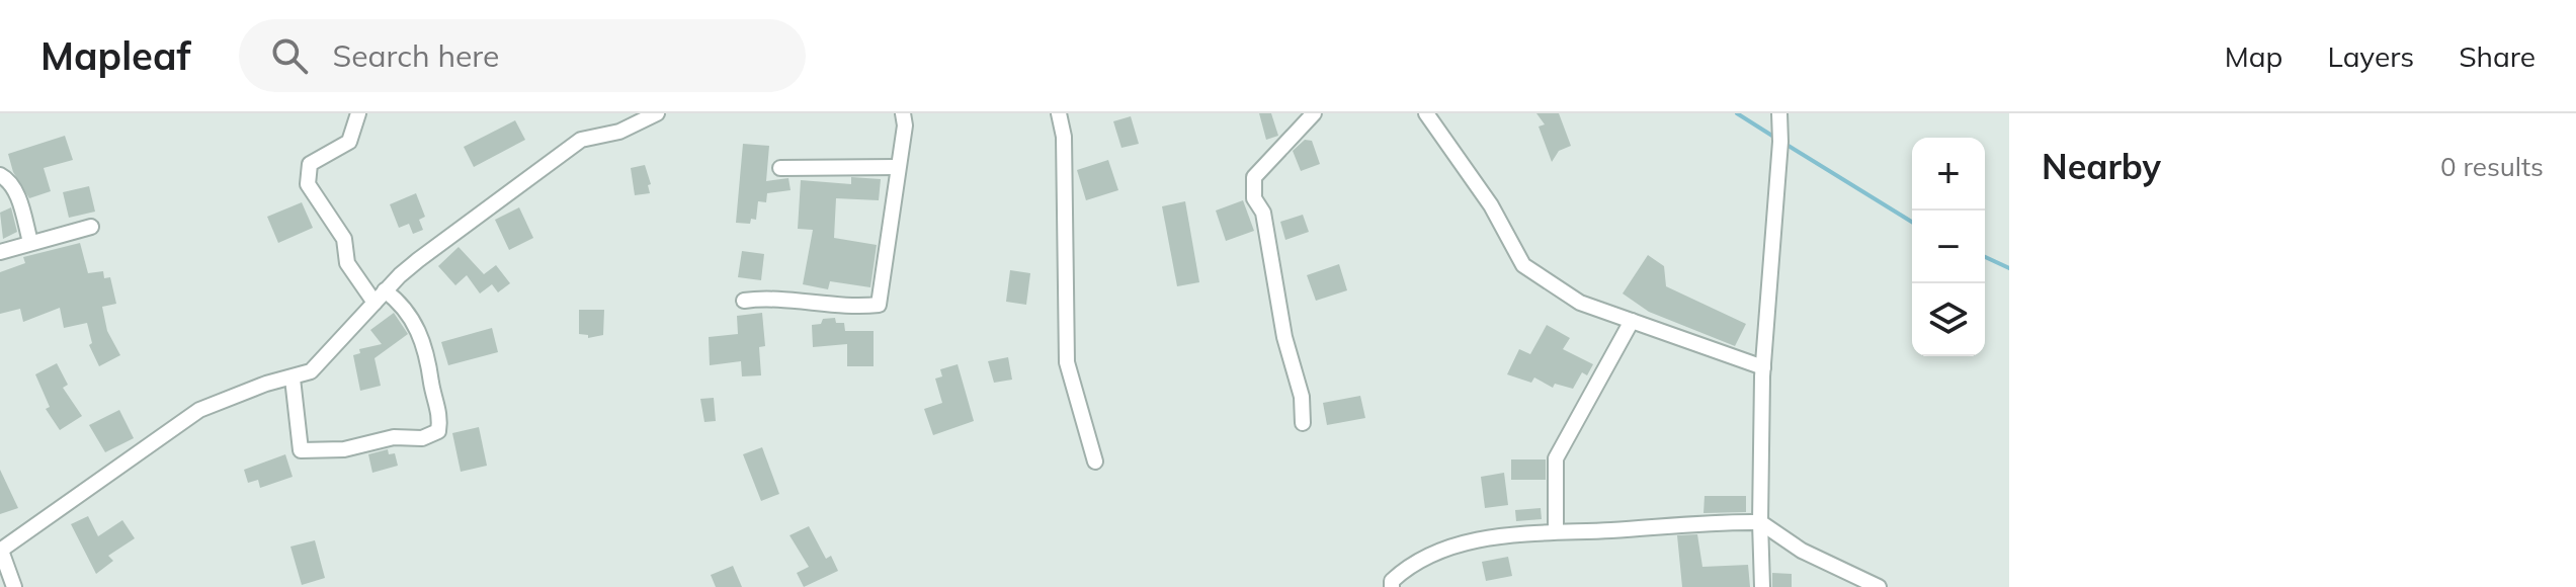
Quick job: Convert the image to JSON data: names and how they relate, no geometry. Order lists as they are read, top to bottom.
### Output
{
  "page": {
    "header": "Mapleaf",
    "search": "Search here",
    "nav": ["Map", "Layers", "Share"],
    "heading": ["Nearby", "0 results"],
    "map_buttons": ["+", "−"]
  }
}
